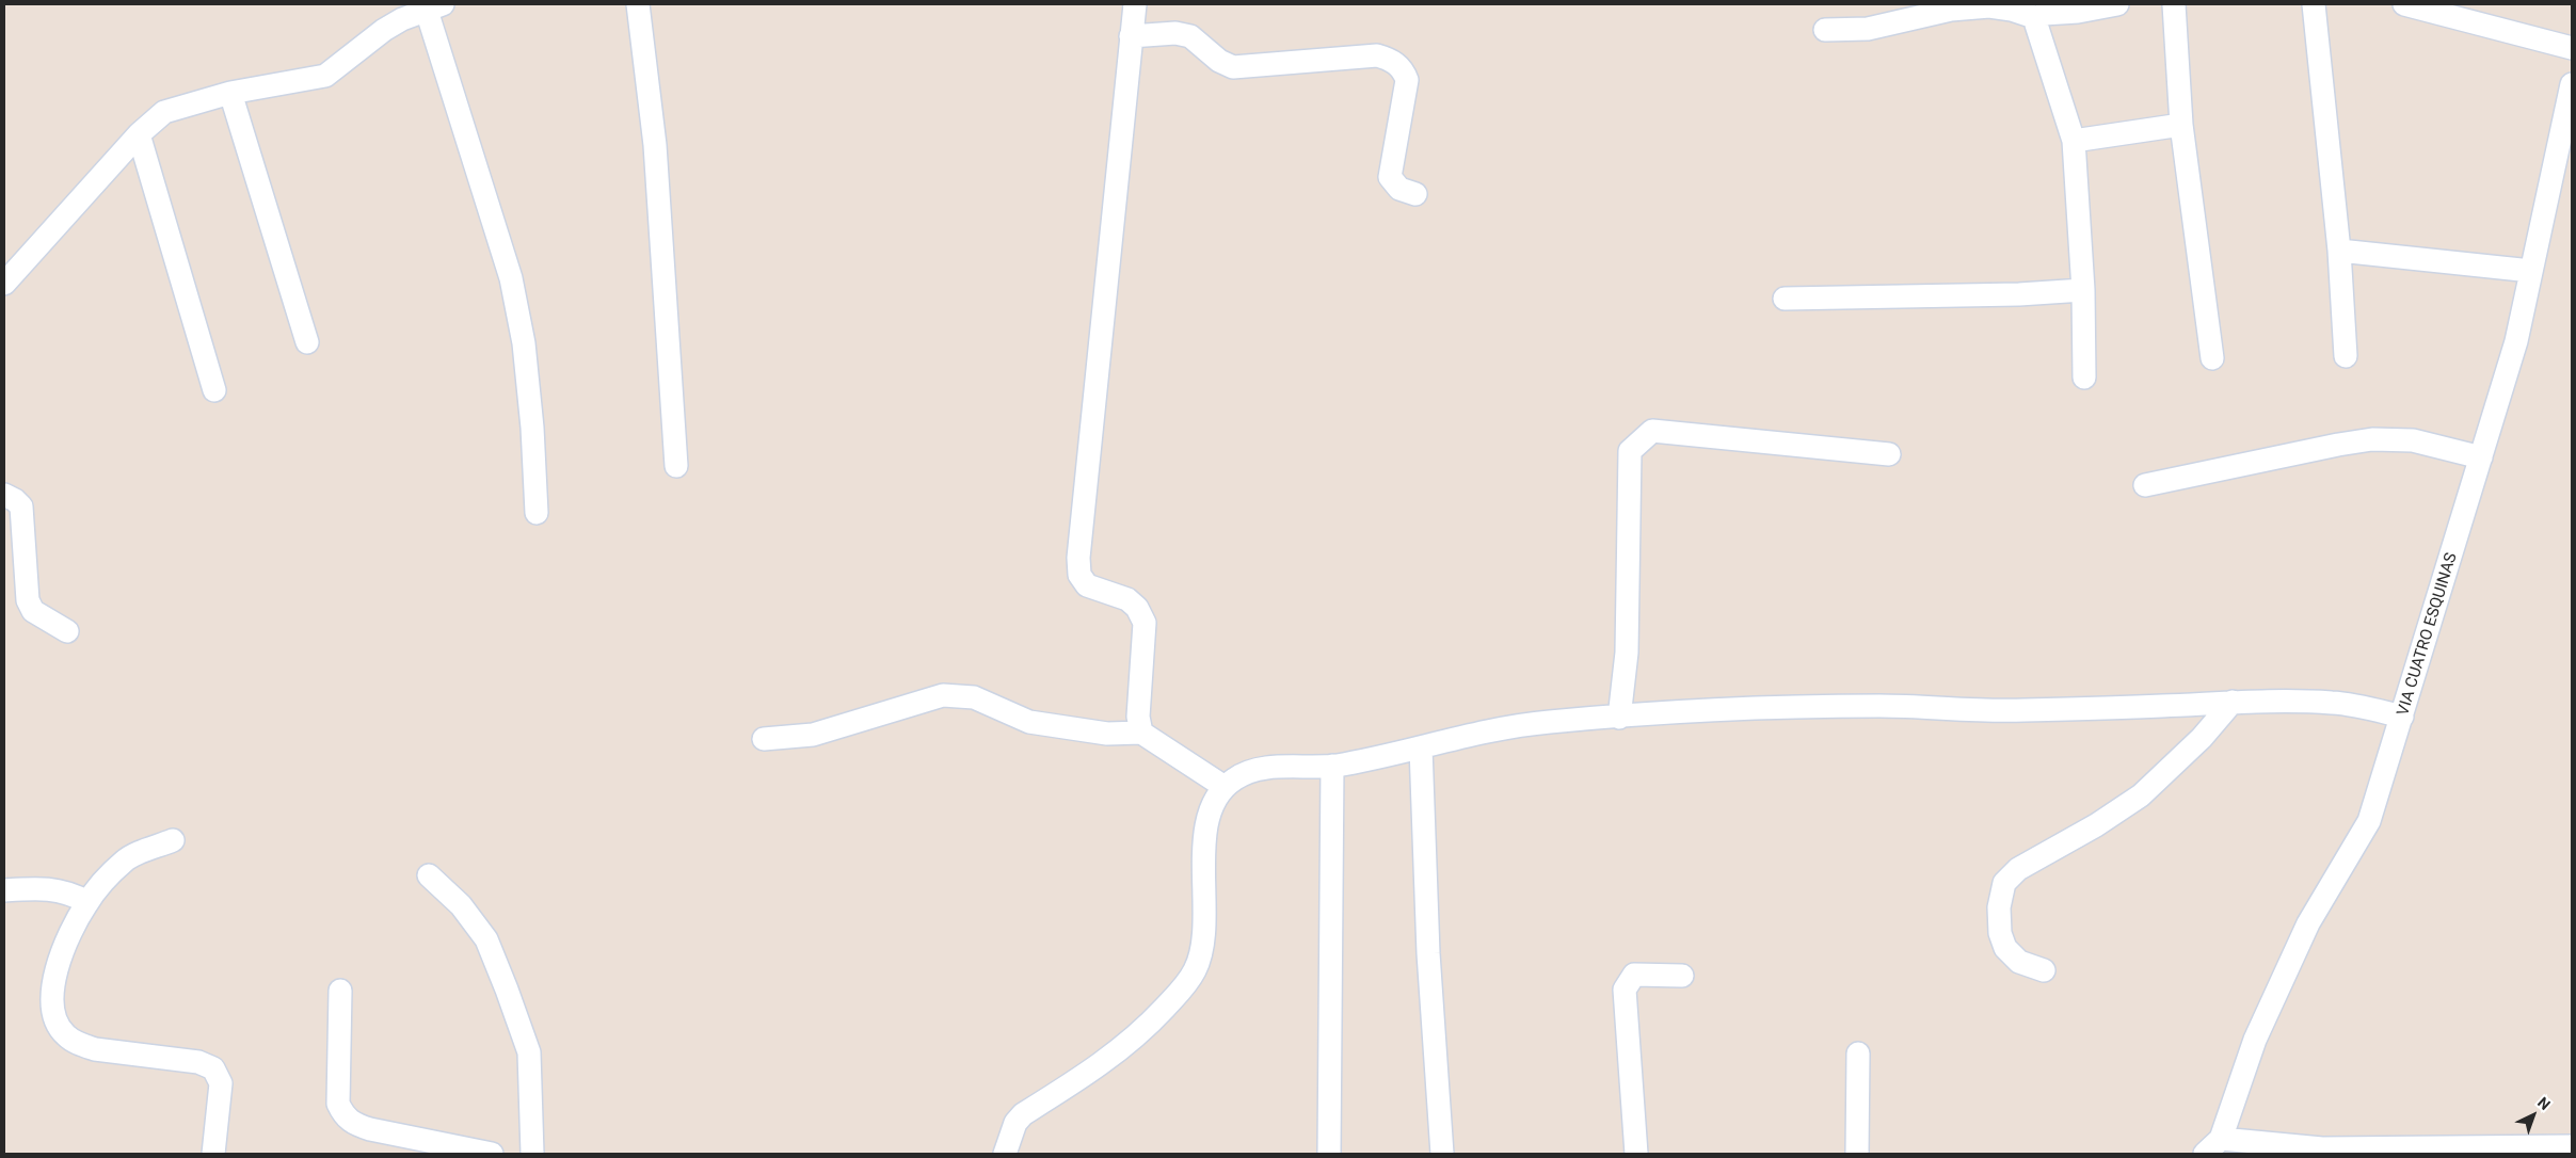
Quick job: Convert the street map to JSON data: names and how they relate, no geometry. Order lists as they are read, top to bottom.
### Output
{
  "streets": {
    "street": ["VIA CUATRO ESQUINAS"]
  },
  "north": "top right"
}
